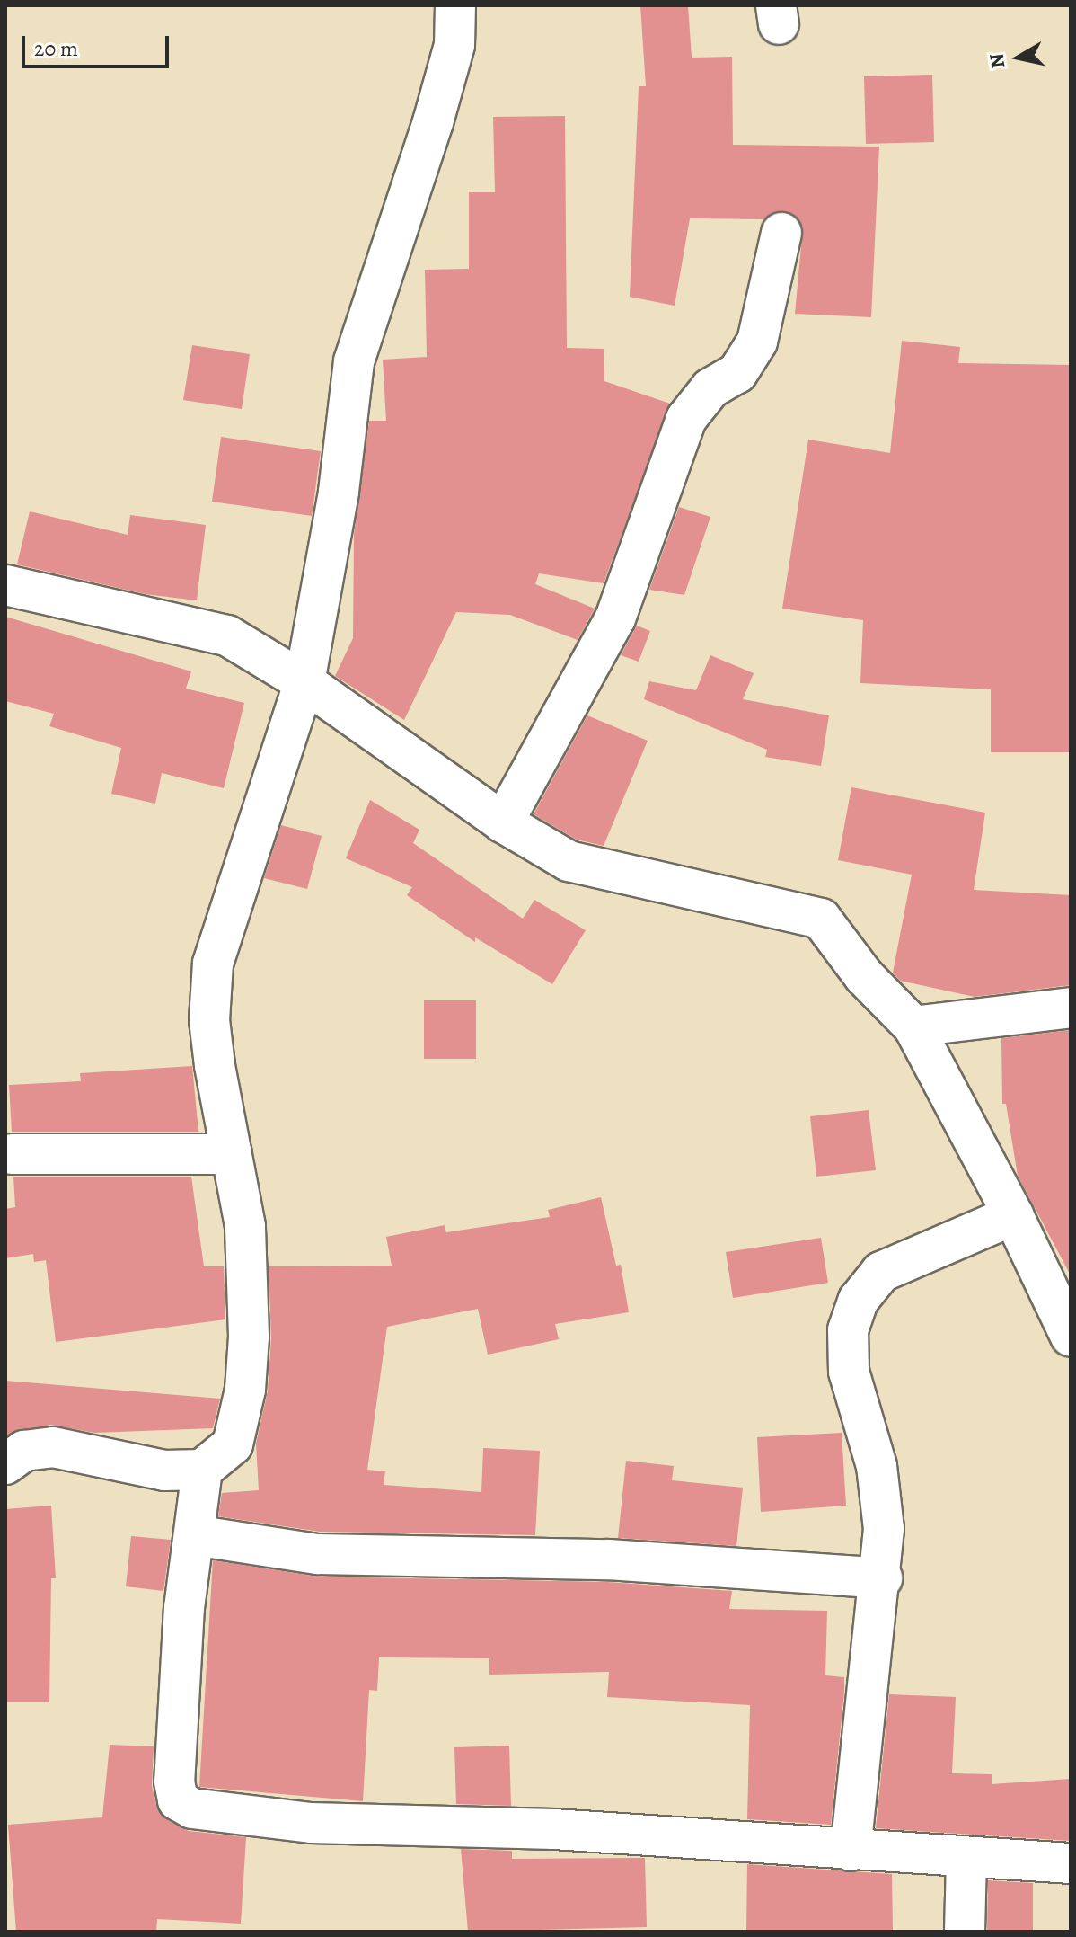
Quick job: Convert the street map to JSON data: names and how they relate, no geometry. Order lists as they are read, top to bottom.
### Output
{
  "scale_bar": "20 m",
  "north": "left"
}
